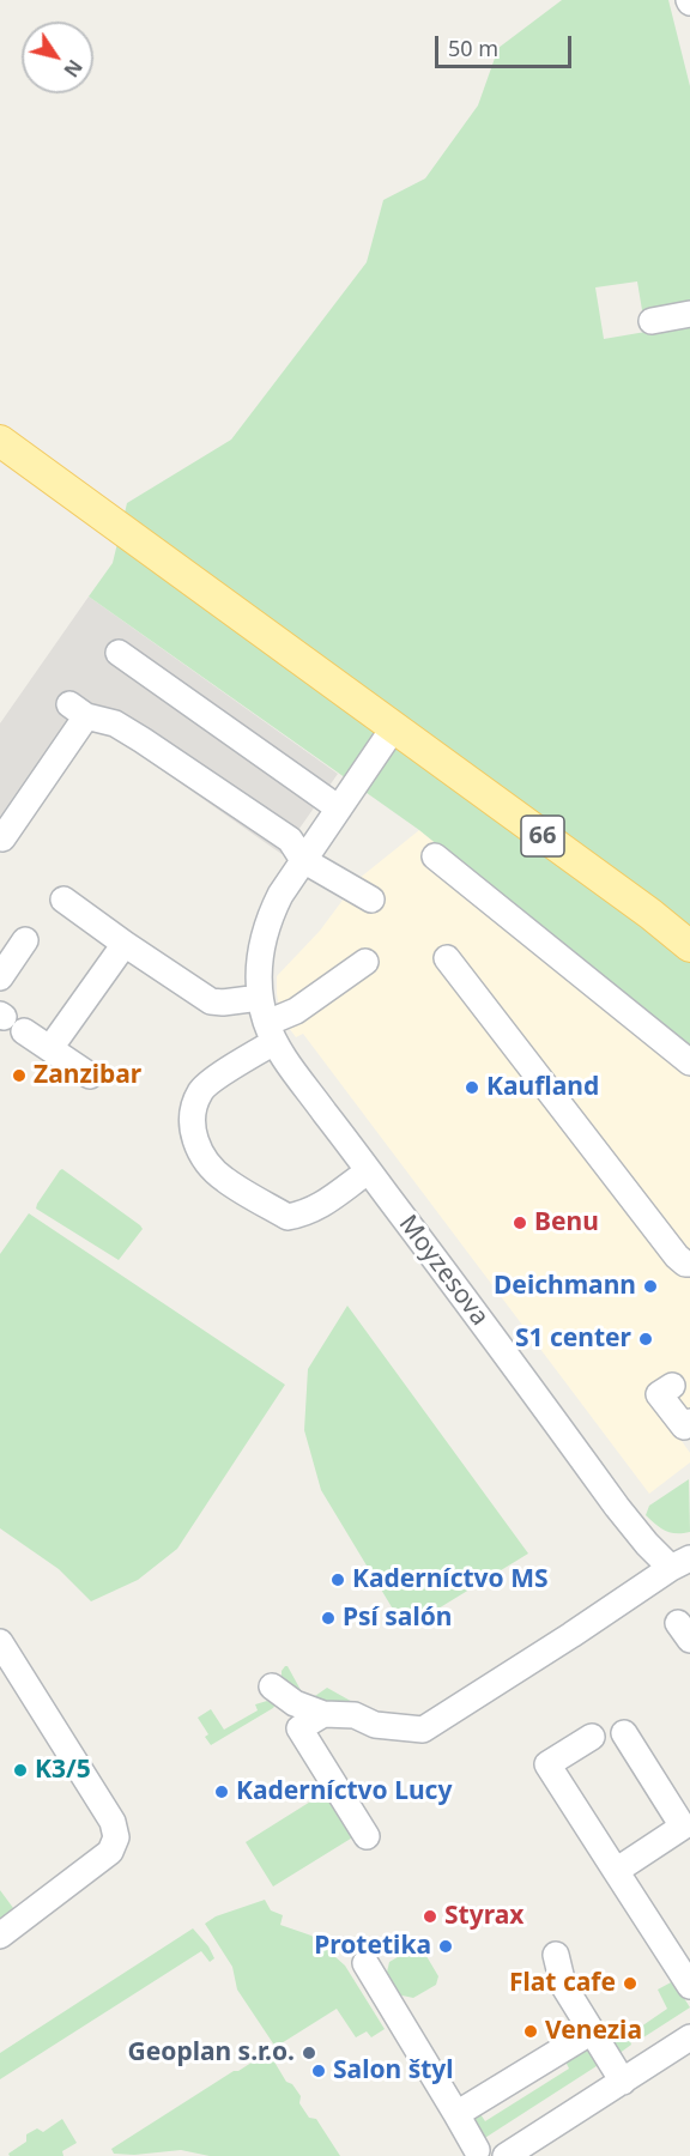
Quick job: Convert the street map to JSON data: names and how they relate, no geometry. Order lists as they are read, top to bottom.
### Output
{
  "streets": {
    "main road": ["66"],
    "street": ["Moyzesova"]
  },
  "crossings": [
    ["66", "Moyzesova"]
  ],
  "places": [
    "Zanzibar",
    "Kaufland",
    "Benu",
    "Deichmann",
    "S1 center",
    "Kaderníctvo MS",
    "Psí salón",
    "K3/5",
    "Kaderníctvo Lucy",
    "Styrax",
    "Protetika",
    "Flat cafe",
    "Venezia",
    "Geoplan s.r.o.",
    "Salon štyl"
  ],
  "scale_bar": "50 m",
  "north": "bottom right"
}
